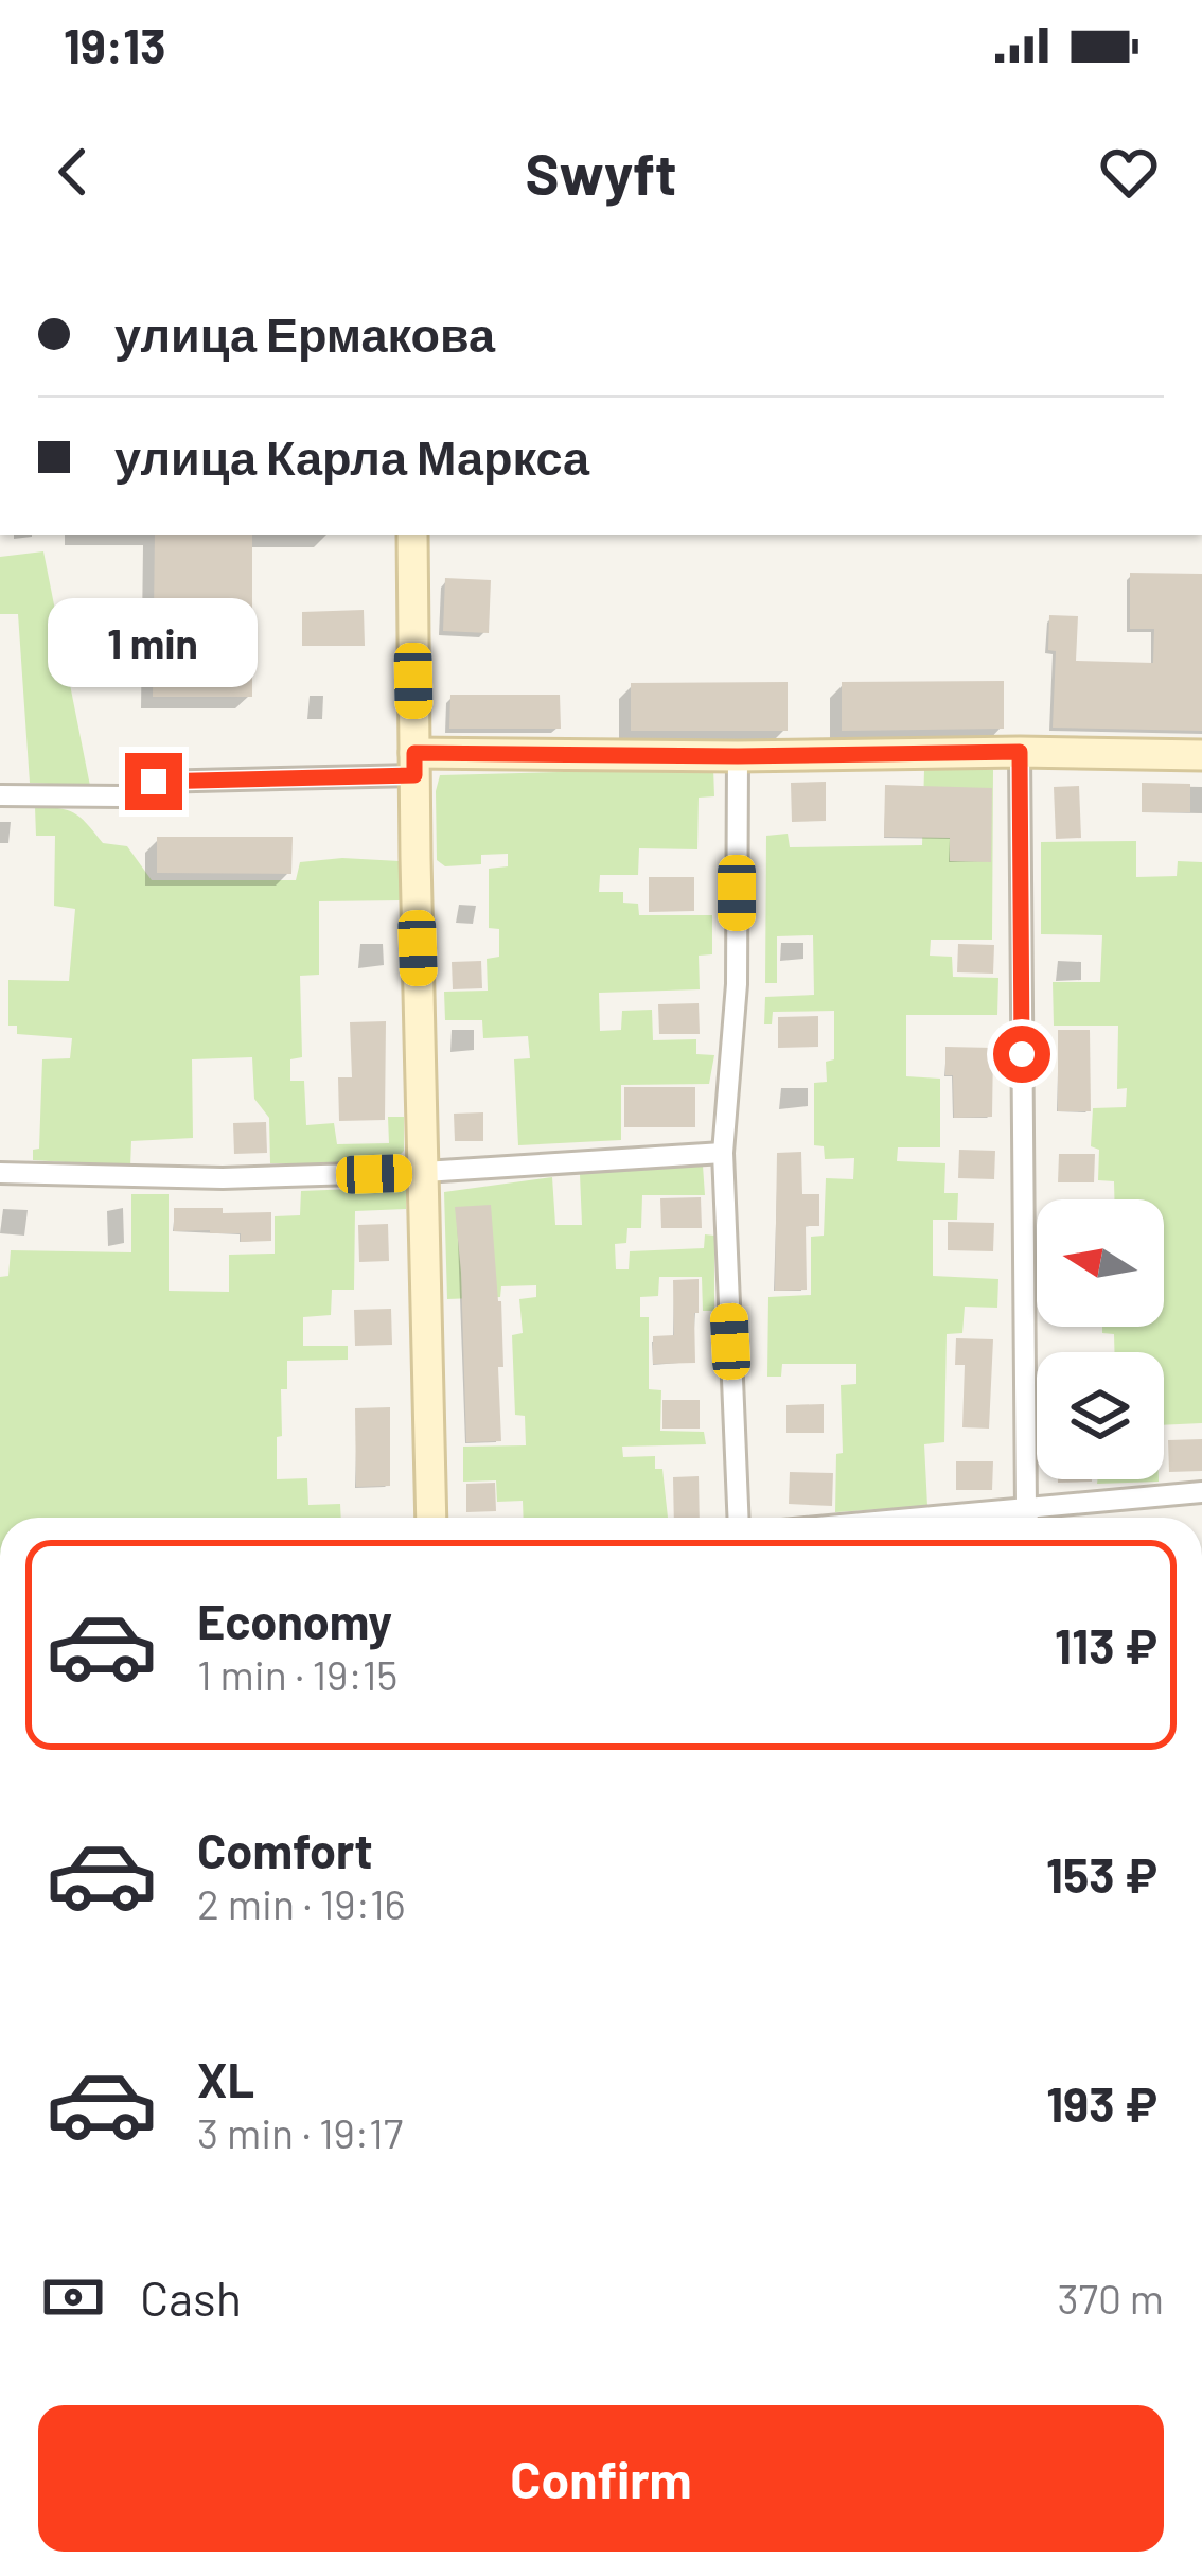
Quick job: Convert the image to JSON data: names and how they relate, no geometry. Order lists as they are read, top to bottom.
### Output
{
  "north": "left",
  "page": {
    "status": "19:13",
    "header": "Swyft",
    "banner": ["улица Ермакова", "улица Карла Маркса"],
    "bubble": "1 min",
    "list": [
      {
        "name": "Economy",
        "note": "1 min · 19:15",
        "value": "113 ₽"
      },
      {
        "name": "Comfort",
        "note": "2 min · 19:16",
        "value": "153 ₽"
      },
      {
        "name": "XL",
        "note": "3 min · 19:17",
        "value": "193 ₽"
      }
    ],
    "pay": ["Cash", "370 m"],
    "buttons": "Confirm"
  }
}
